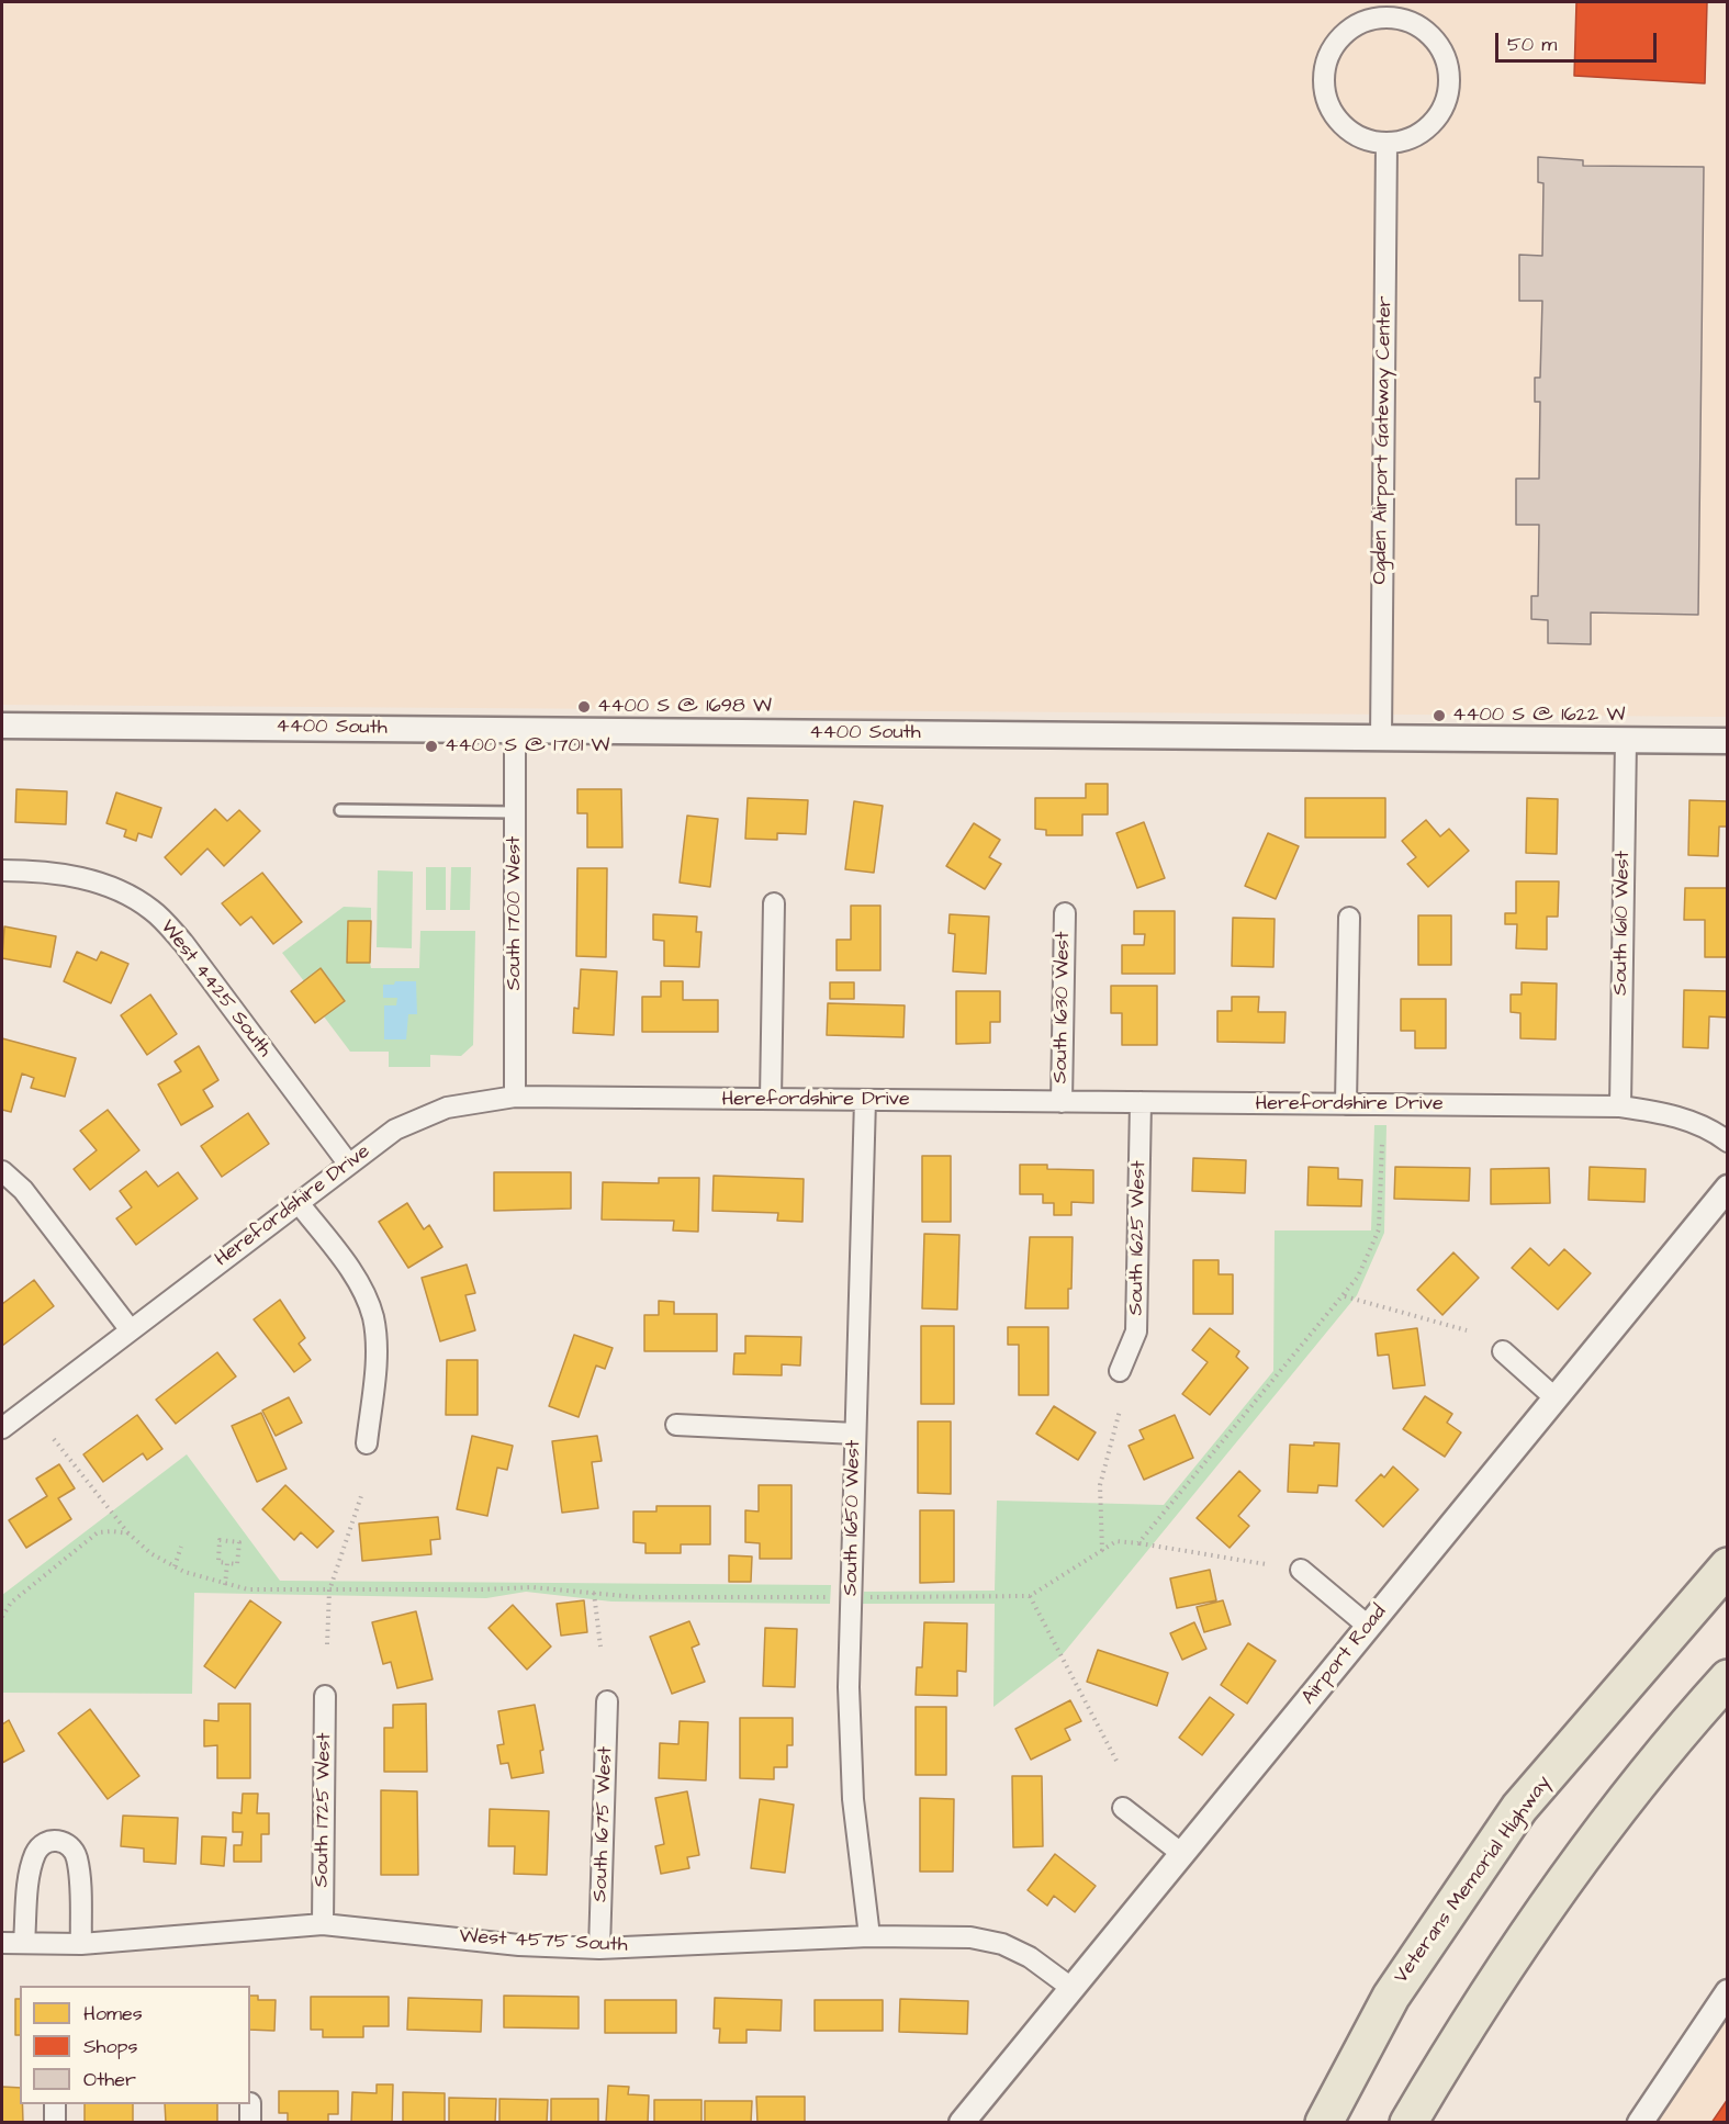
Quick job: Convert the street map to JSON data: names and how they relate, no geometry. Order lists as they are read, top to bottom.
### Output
{
  "streets": {
    "highway": ["Veterans Memorial Highway"],
    "street": [
      "Ogden Airport Gateway Center",
      "4400 South",
      "South 1700 West",
      "South 1610 West",
      "West 4425 South",
      "South 1630 West",
      "Herefordshire Drive",
      "South 1625 West",
      "South 1650 West",
      "Airport Road",
      "South 1725 West",
      "South 1675 West",
      "West 4575 South"
    ]
  },
  "crossings": [
    ["Ogden Airport Gateway Center", "4400 South"],
    ["4400 South", "South 1700 West"],
    ["4400 South", "South 1610 West"],
    ["South 1700 West", "Herefordshire Drive"],
    ["South 1610 West", "Herefordshire Drive"],
    ["West 4425 South", "Herefordshire Drive"],
    ["South 1630 West", "Herefordshire Drive"],
    ["Herefordshire Drive", "South 1625 West"],
    ["Herefordshire Drive", "South 1650 West"],
    ["South 1650 West", "West 4575 South"],
    ["Airport Road", "West 4575 South"],
    ["South 1725 West", "West 4575 South"],
    ["South 1675 West", "West 4575 South"]
  ],
  "places": ["4400 S @ 1698 W", "4400 S @ 1622 W", "4400 S @ 1701 W"],
  "legend": ["Homes", "Shops", "Other"],
  "scale_bar": "50 m"
}
